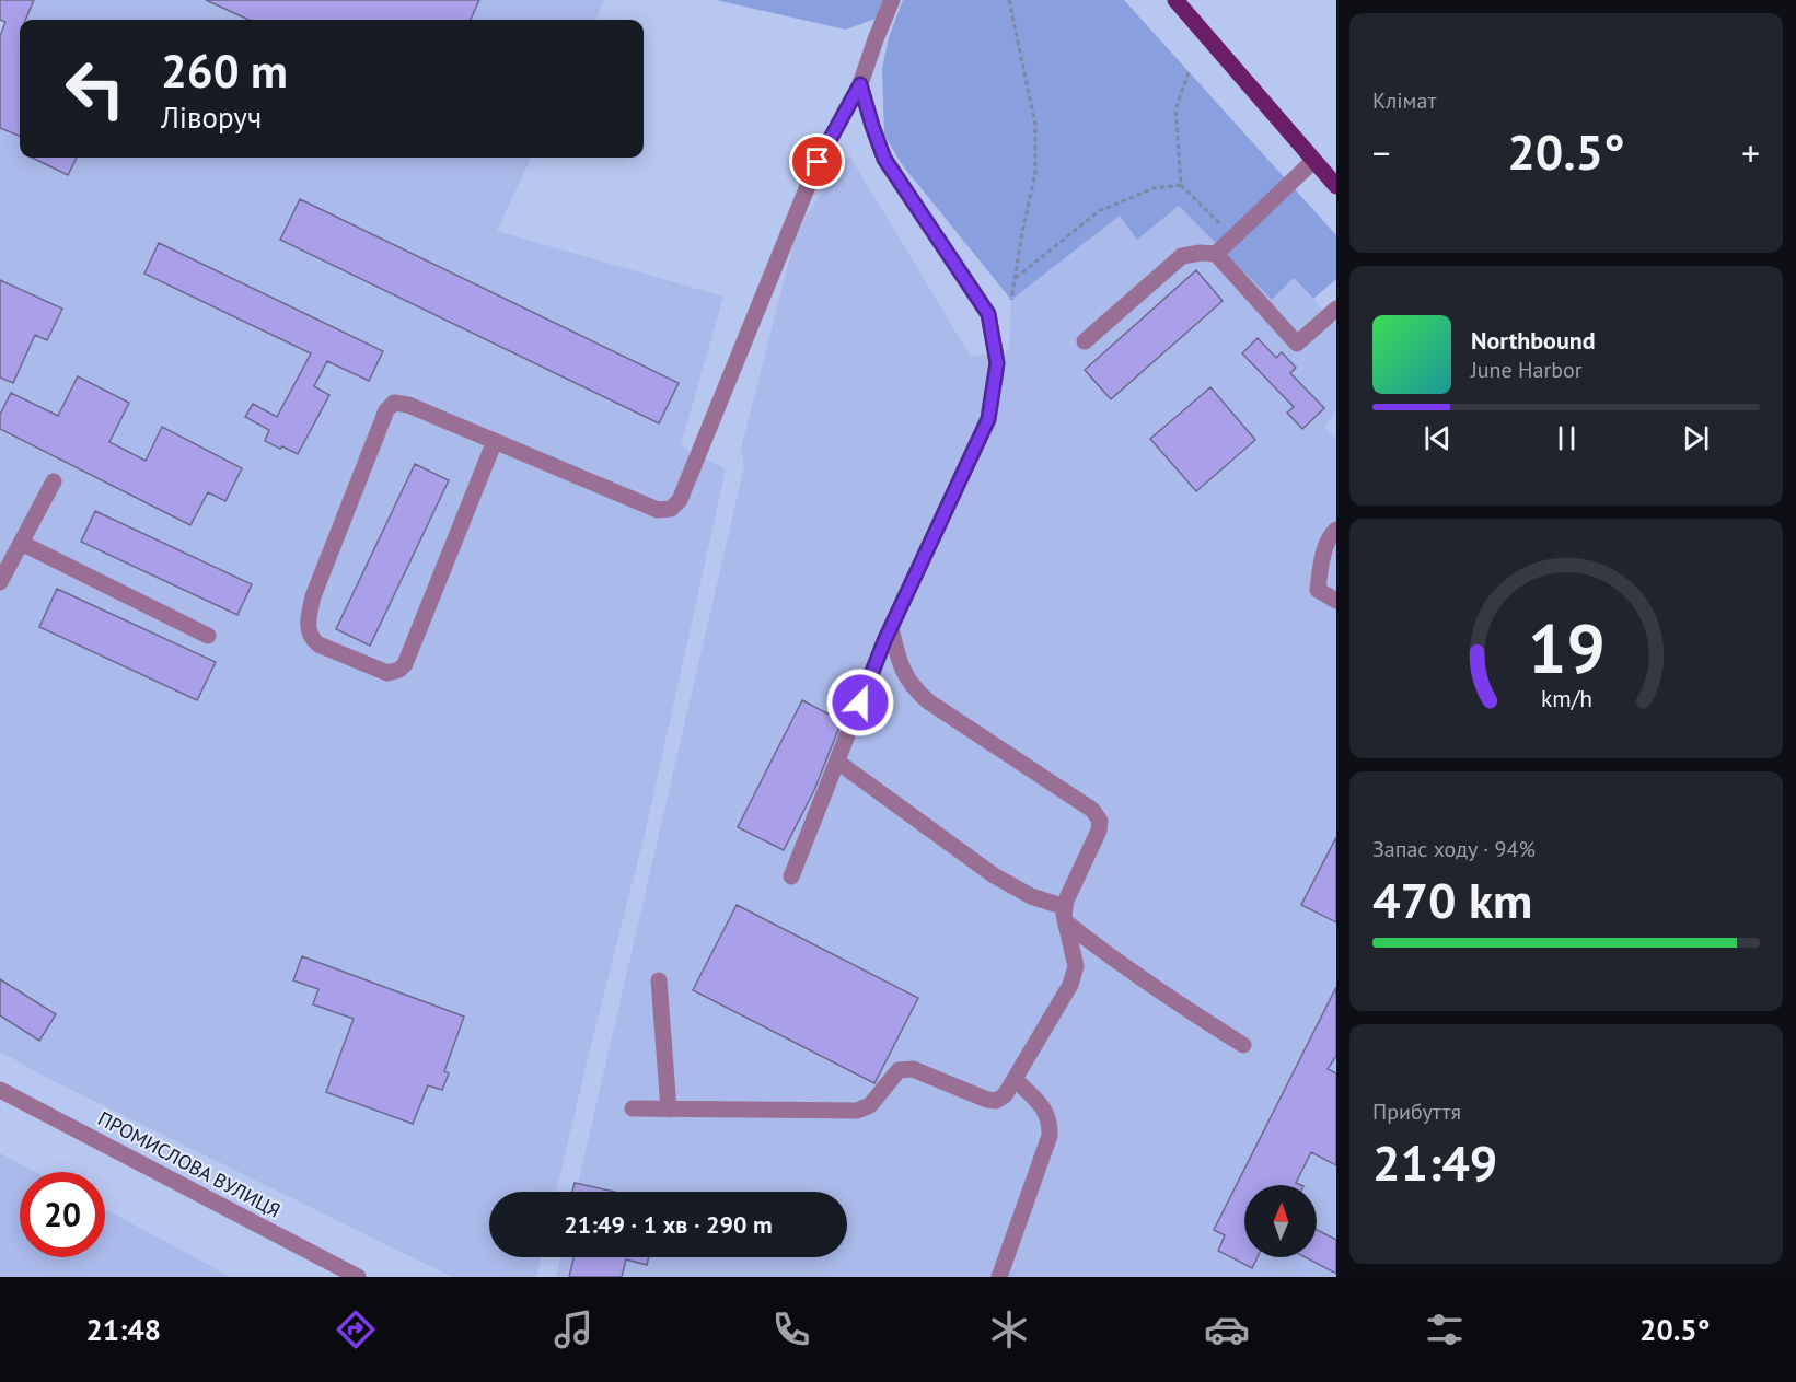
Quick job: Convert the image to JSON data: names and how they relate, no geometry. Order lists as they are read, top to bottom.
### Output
{
  "streets": {
    "street": ["ПРОМИСЛОВА ВУЛИЦЯ"]
  },
  "north": "top",
  "page": {
    "tile": [
      "Клімат",
      ["Запас ходу · 94%", "470 km"],
      ["Прибуття", "21:49"]
    ],
    "turn": ["260 m", "Ліворуч"],
    "heat": ["−", "20.5°", "+"],
    "song": ["Northbound", "June Harbor"],
    "limit": "20",
    "trip": "21:49 · 1 хв · 290 m",
    "tabs": ["21:48", "20.5°"],
    "gauge": ["19", "km/h"]
  }
}
